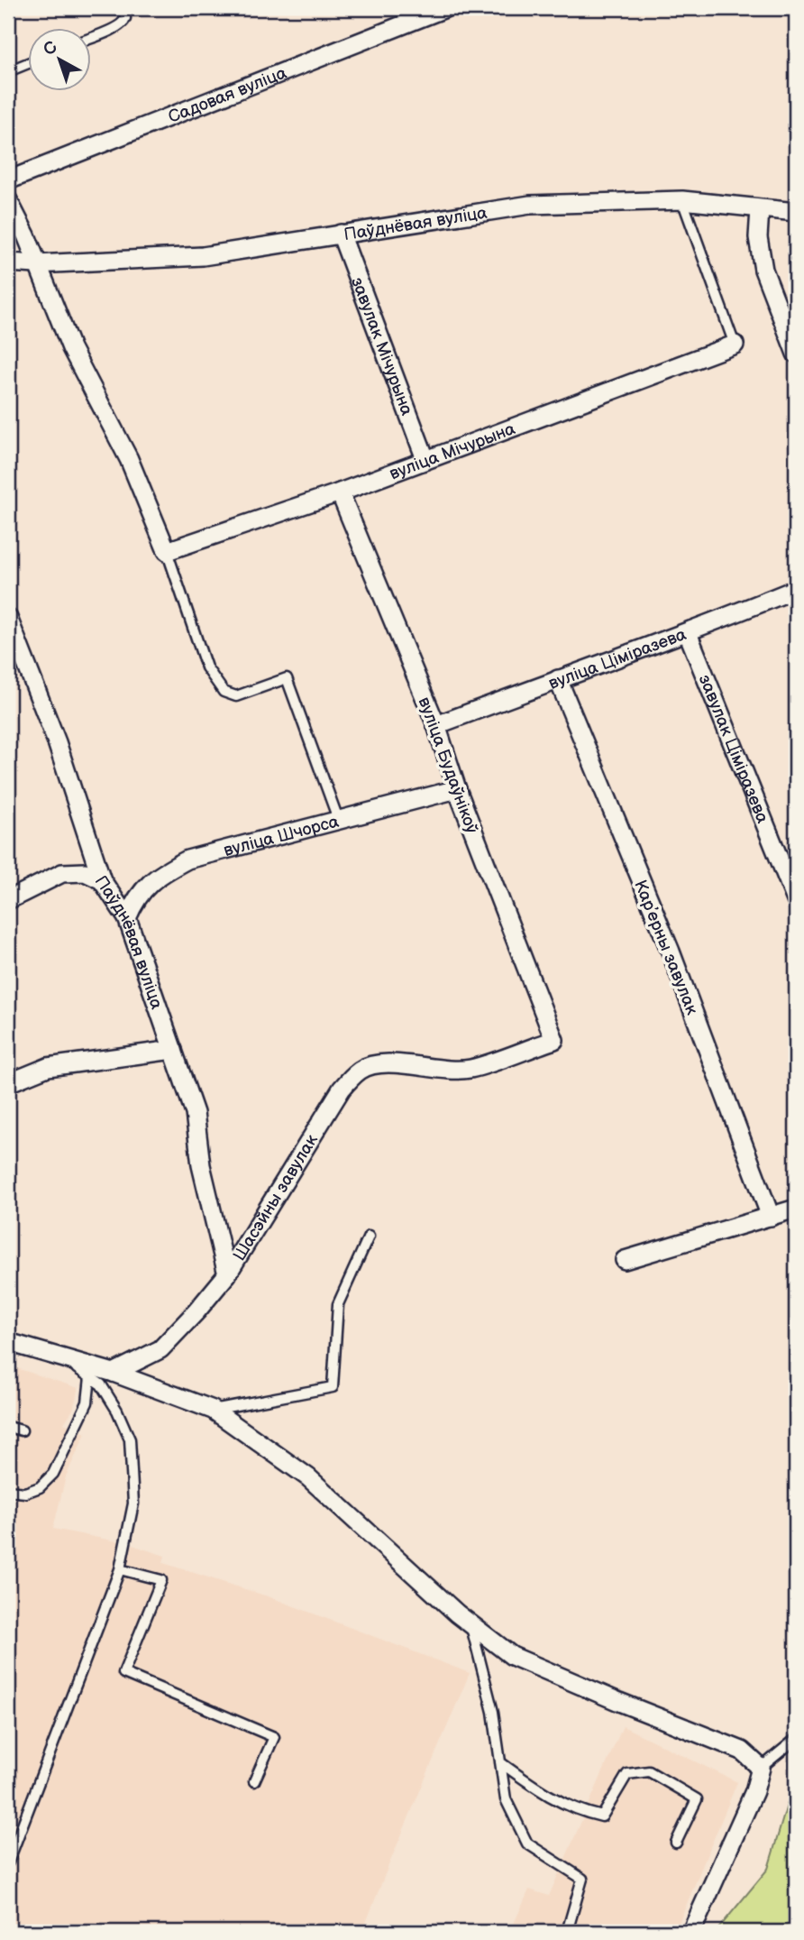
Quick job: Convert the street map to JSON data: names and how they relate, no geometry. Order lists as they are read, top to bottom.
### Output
{
  "streets": {
    "street": [
      "Садовая вуліца",
      "Паўднёвая вуліца",
      "завулак Мічурына",
      "вуліца Мічурына",
      "вуліца Ціміразева",
      "завулак Ціміразева",
      "вуліца Будаўнікоў",
      "вуліца Шчорса",
      "Карʼерны завулак",
      "Шасэйны завулак"
    ]
  },
  "crossings": [
    ["Паўднёвая вуліца", "завулак Мічурына"],
    ["Паўднёвая вуліца", "вуліца Шчорса"],
    ["Паўднёвая вуліца", "Шасэйны завулак"],
    ["завулак Мічурына", "вуліца Мічурына"],
    ["вуліца Мічурына", "вуліца Будаўнікоў"],
    ["вуліца Ціміразева", "завулак Ціміразева"],
    ["вуліца Ціміразева", "вуліца Будаўнікоў"],
    ["вуліца Ціміразева", "Карʼерны завулак"],
    ["вуліца Будаўнікоў", "вуліца Шчорса"],
    ["вуліца Будаўнікоў", "Шасэйны завулак"]
  ],
  "north": "top left"
}
